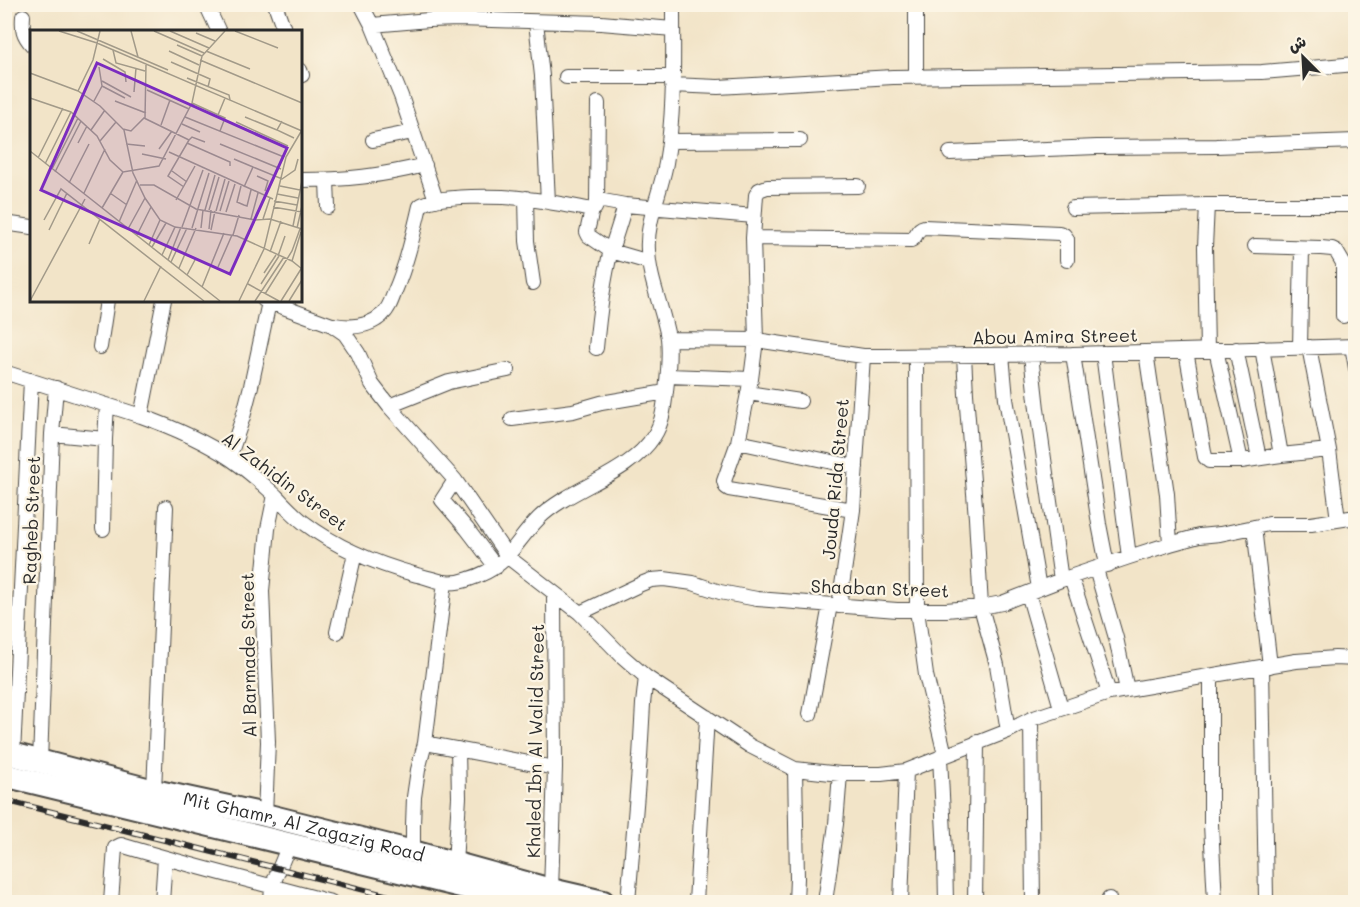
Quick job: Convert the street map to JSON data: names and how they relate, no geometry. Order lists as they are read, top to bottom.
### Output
{
  "streets": {
    "highway": ["Mit Ghamr, Al Zagazig Road"],
    "street": [
      "Abou Amira Street",
      "Jouda Rida Street",
      "Al Zahidin Street",
      "Ragheb Street",
      "Shaaban Street",
      "Al Barmade Street",
      "Khaled Ibn Al Walid Street"
    ]
  },
  "crossings": [
    ["Abou Amira Street", "Jouda Rida Street"],
    ["Abou Amira Street", "Al Zahidin Street"],
    ["Jouda Rida Street", "Shaaban Street"],
    ["Al Zahidin Street", "Ragheb Street"],
    ["Al Zahidin Street", "Al Barmade Street"],
    ["Ragheb Street", "Mit Ghamr, Al Zagazig Road"],
    ["Al Barmade Street", "Mit Ghamr, Al Zagazig Road"],
    ["Khaled Ibn Al Walid Street", "Mit Ghamr, Al Zagazig Road"]
  ],
  "north": "top left"
}
